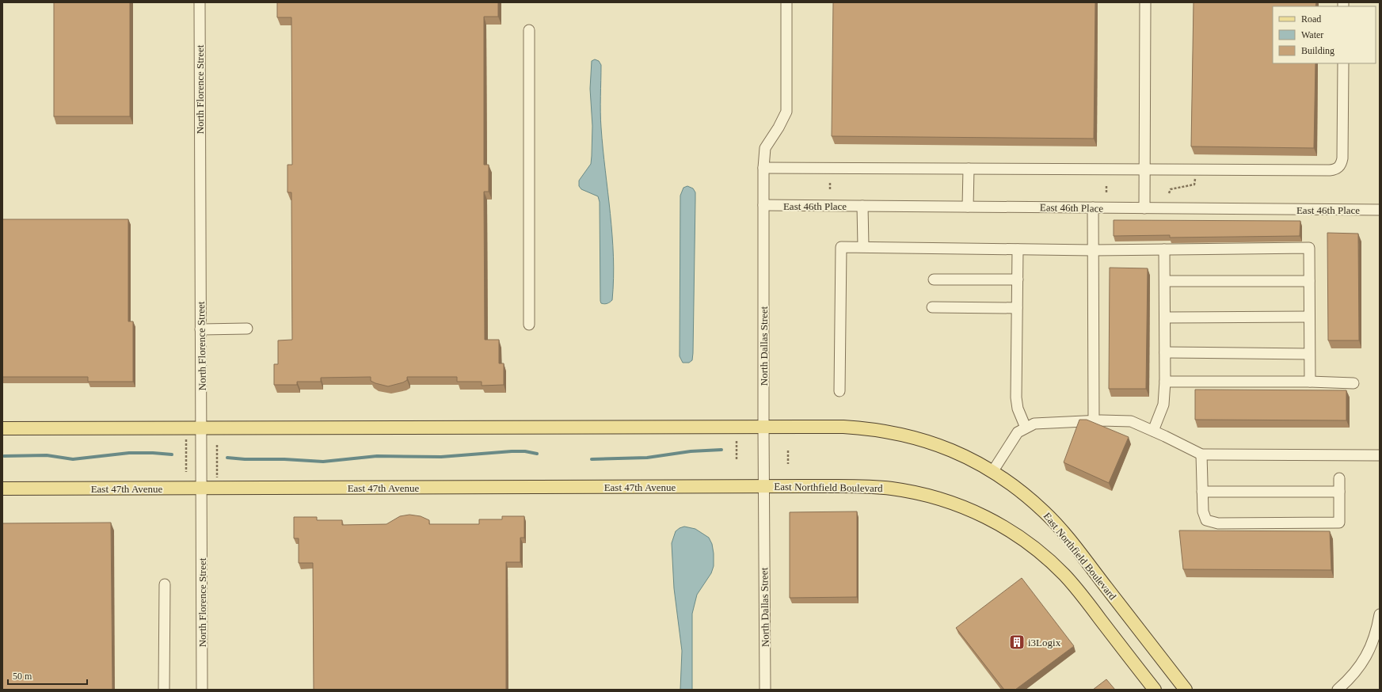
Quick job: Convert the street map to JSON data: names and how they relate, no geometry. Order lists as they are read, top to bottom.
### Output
{
  "streets": {
    "main road": ["East 47th Avenue", "East Northfield Boulevard"],
    "street": ["North Florence Street", "East 46th Place", "North Dallas Street"]
  },
  "crossings": [
    ["North Florence Street", "East 47th Avenue"],
    ["East 46th Place", "North Dallas Street"],
    ["North Dallas Street", "East 47th Avenue"],
    ["North Dallas Street", "East Northfield Boulevard"],
    ["East 47th Avenue", "East Northfield Boulevard"]
  ],
  "places": {
    "building": ["i3Logix"]
  },
  "legend": ["Road", "Water", "Building"],
  "scale_bar": "50 m"
}
